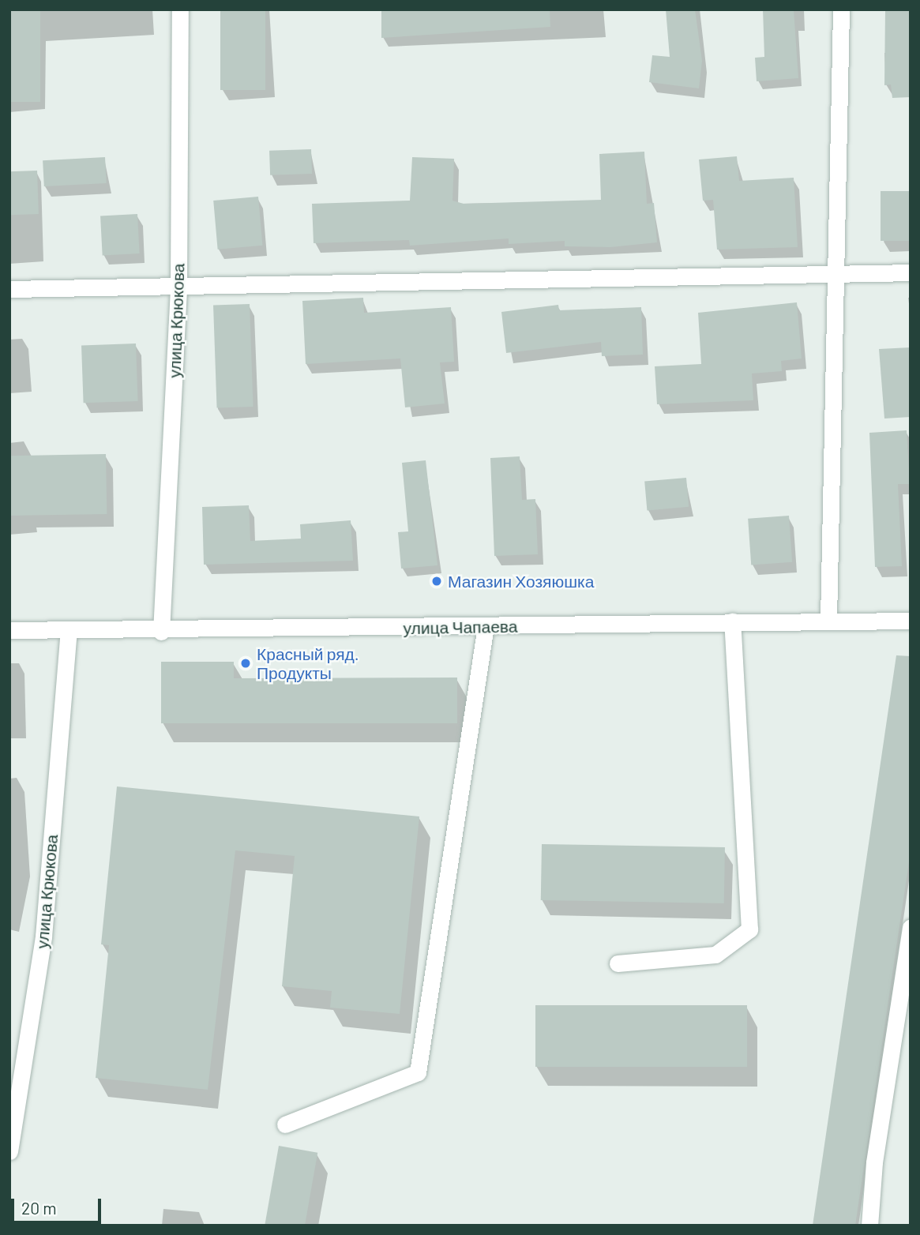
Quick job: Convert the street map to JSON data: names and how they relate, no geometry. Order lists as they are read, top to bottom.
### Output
{
  "streets": {
    "street": ["улица Крюкова", "улица Чапаева"]
  },
  "crossings": [
    ["улица Крюкова", "улица Чапаева"]
  ],
  "places": ["Магазин Хозяюшка", "Красный ряд. Продукты"],
  "scale_bar": "20 m"
}
